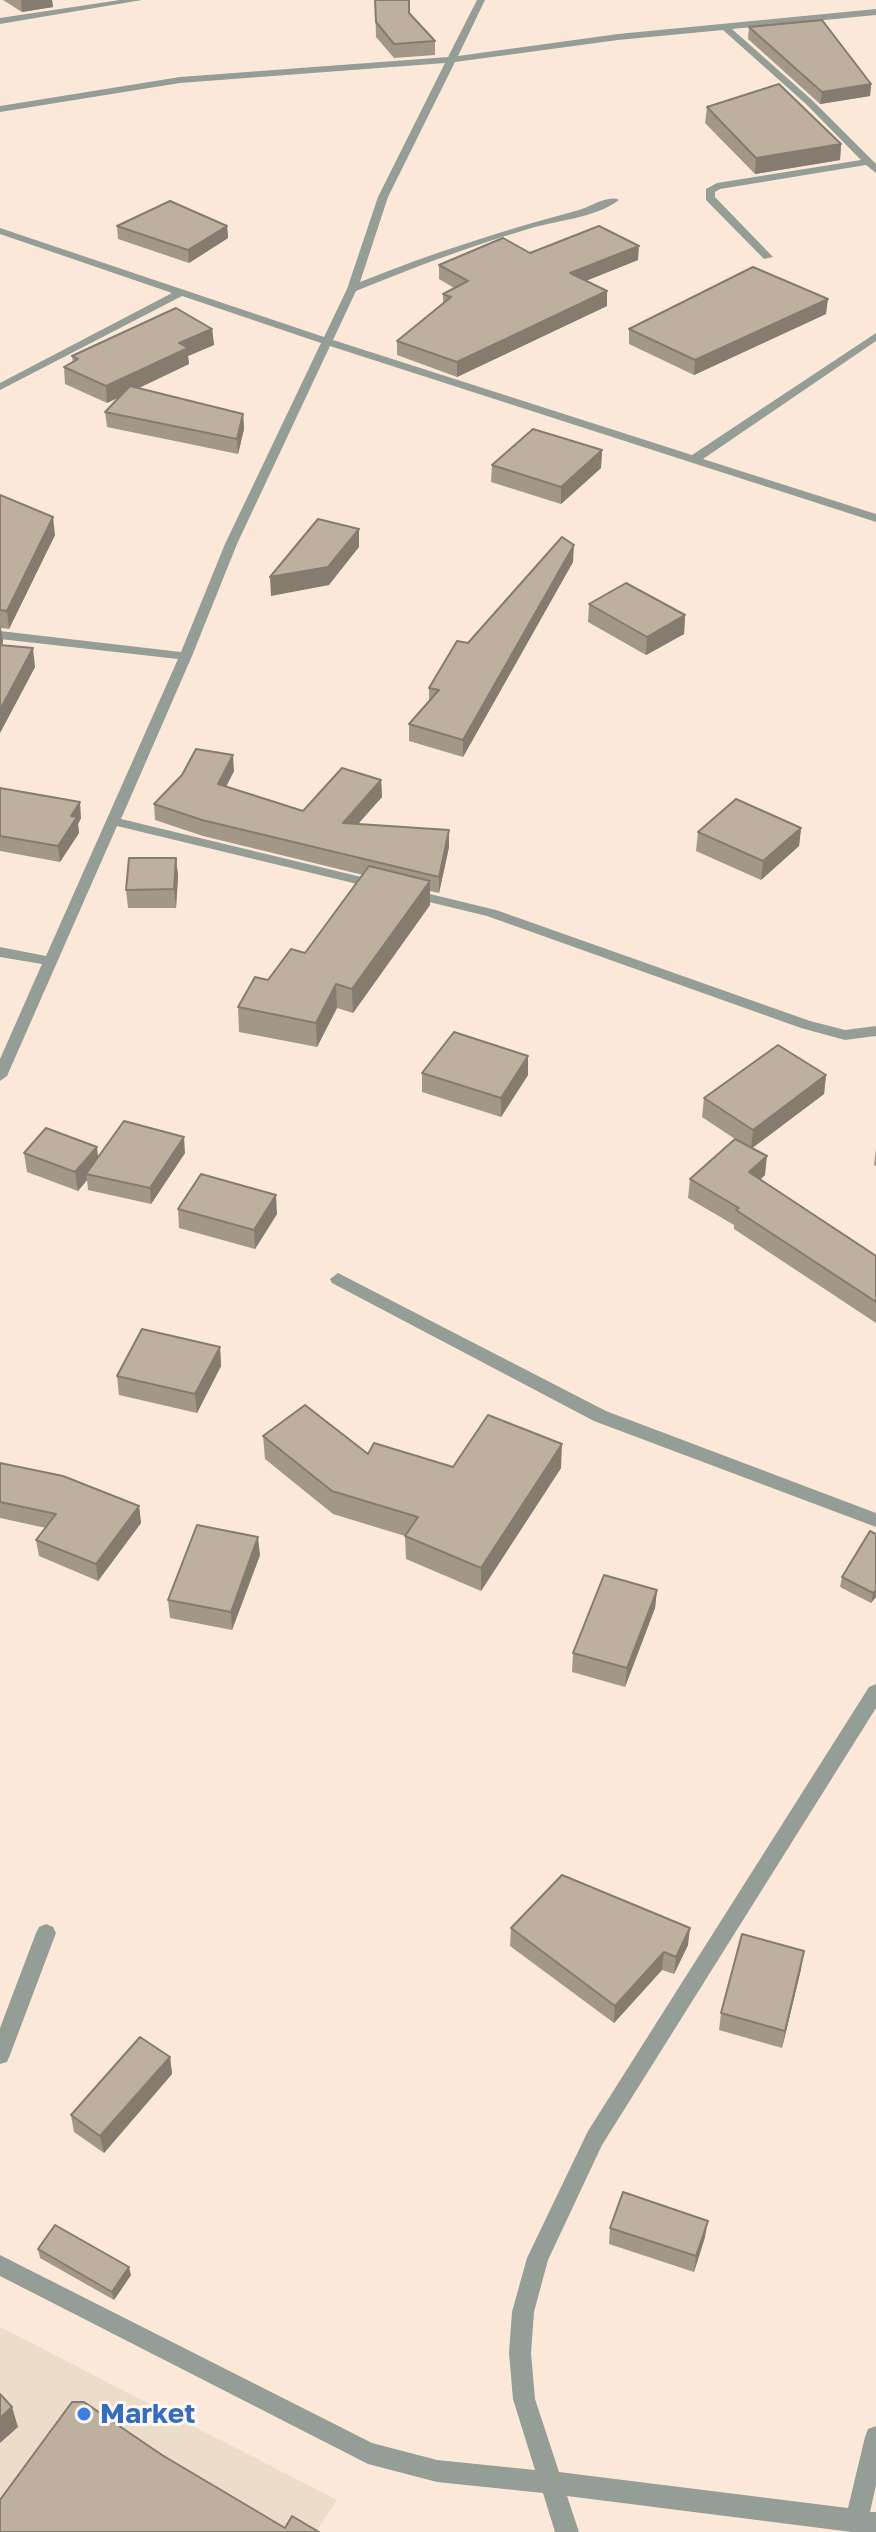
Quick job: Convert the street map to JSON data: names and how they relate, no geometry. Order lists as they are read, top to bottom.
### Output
{
  "places": ["Market"]
}
